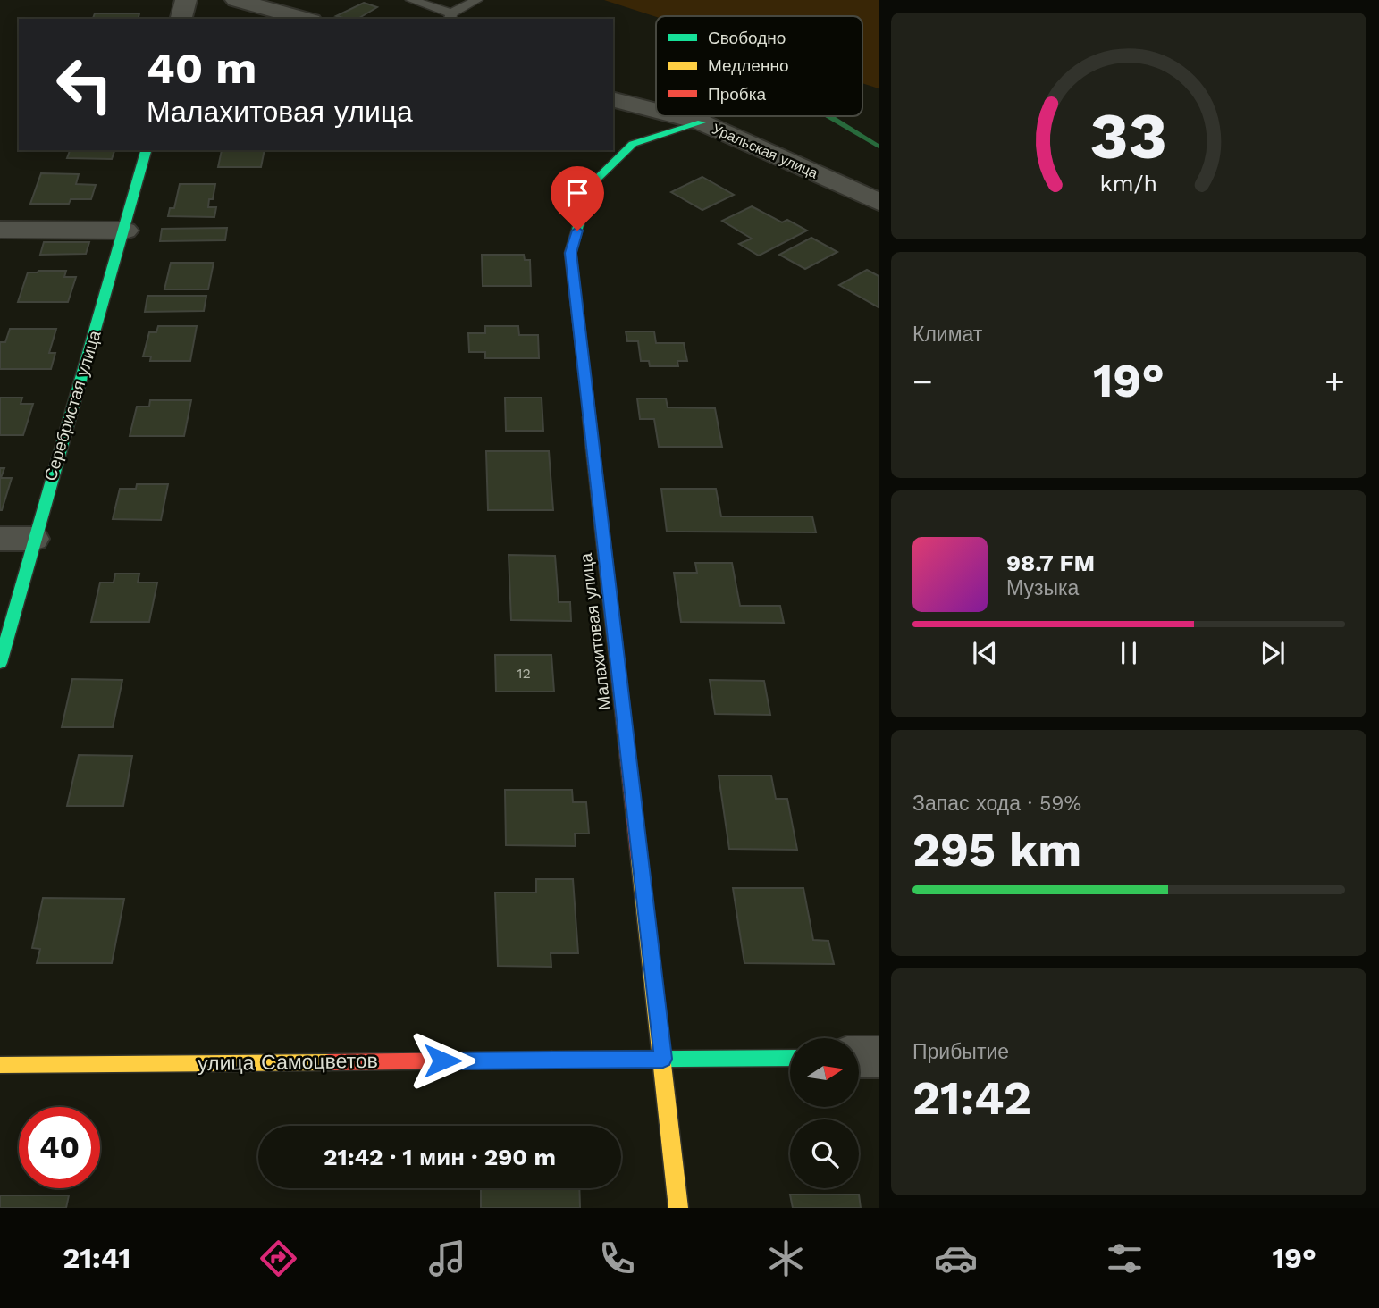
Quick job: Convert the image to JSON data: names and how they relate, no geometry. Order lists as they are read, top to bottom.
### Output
{
  "streets": {
    "street": [
      "Уральская улица",
      "Серебристая улица",
      "Малахитовая улица",
      "улица Самоцветов"
    ]
  },
  "crossings": [
    ["Уральская улица", "Малахитовая улица"],
    ["Малахитовая улица", "улица Самоцветов"]
  ],
  "house_numbers": ["12"],
  "legend": ["Свободно", "Медленно", "Пробка"],
  "north": "right",
  "page": {
    "turn": ["40 m", "Малахитовая улица"],
    "tile": [
      "Климат",
      ["Запас хода · 59%", "295 km"],
      ["Прибытие", "21:42"]
    ],
    "heat": ["−", "19°", "+"],
    "song": ["98.7 FM", "Музыка"],
    "limit": "40",
    "trip": "21:42 · 1 мин · 290 m",
    "tabs": ["21:41", "19°"],
    "gauge": ["33", "km/h"]
  }
}
